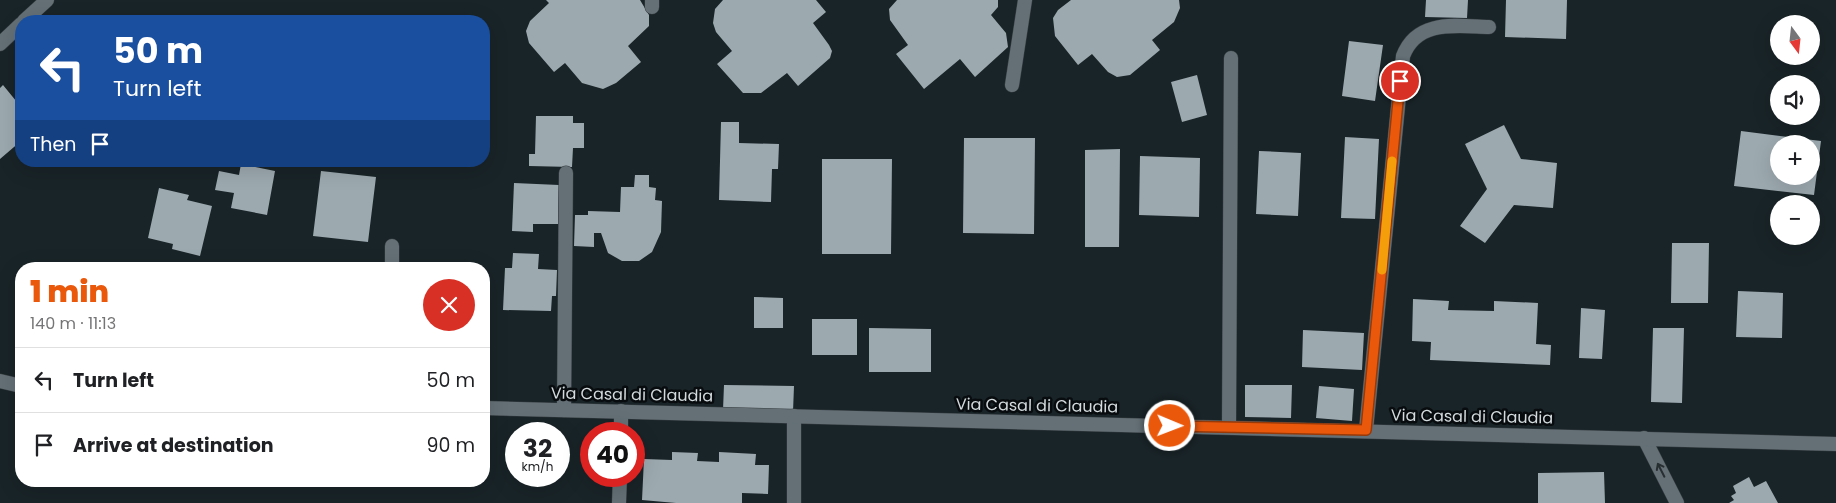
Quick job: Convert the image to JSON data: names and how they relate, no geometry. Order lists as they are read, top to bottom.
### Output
{
  "streets": {
    "street": ["Via Casal di Claudia"]
  },
  "north": "bottom",
  "page": {
    "map_buttons": ["+", "−"],
    "turn": ["50 m", "Turn left"],
    "then": "Then",
    "heading": ["1 min", "140 m · 11:13"],
    "list": [
      {
        "name": "Turn left",
        "value": "50 m"
      },
      {
        "name": "Arrive at destination",
        "value": "90 m"
      }
    ],
    "speed": "32 km/h",
    "limit": "40"
  }
}
